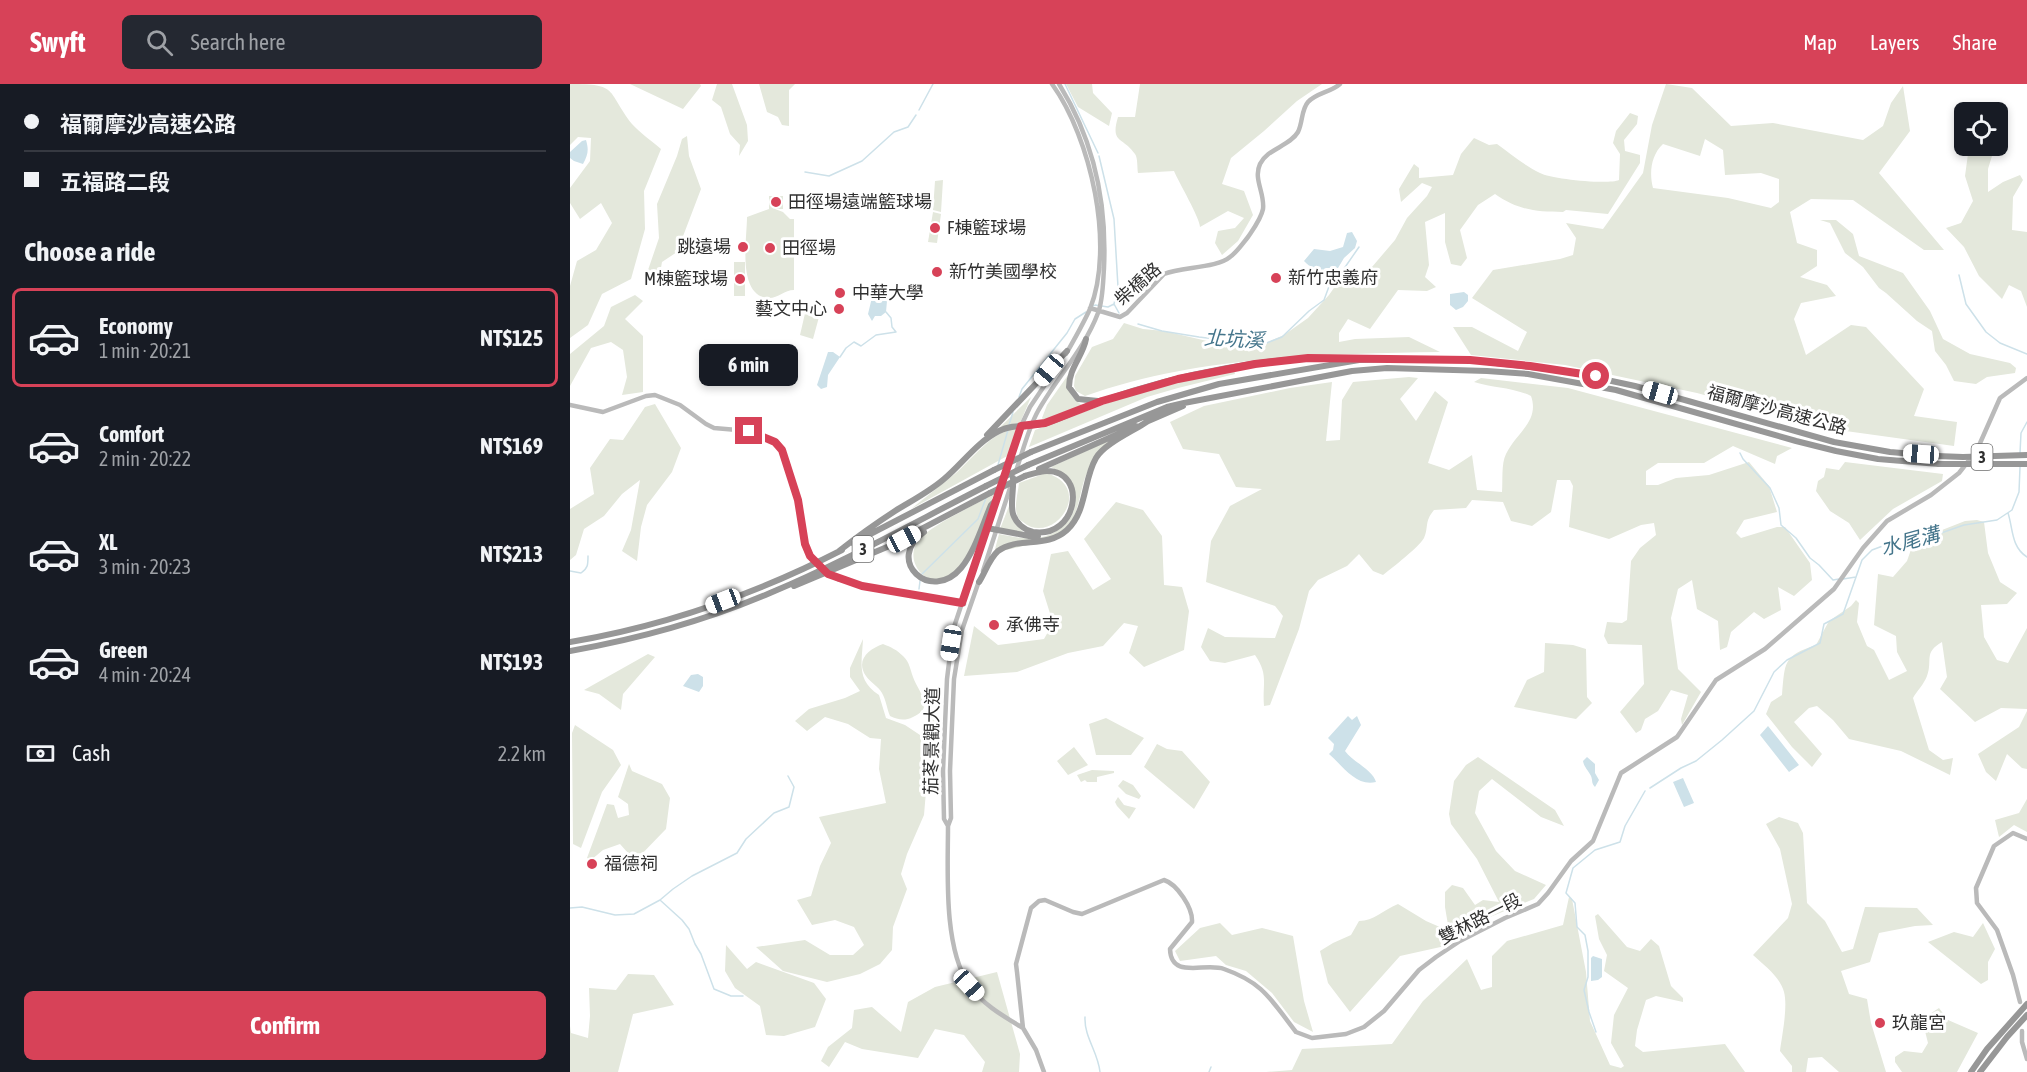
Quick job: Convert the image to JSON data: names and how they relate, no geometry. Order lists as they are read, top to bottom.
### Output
{
  "streets": {
    "highway": ["福爾摩沙高速公路", "3"],
    "street": ["柴橋路", "茄苳景觀大道", "雙林路一段"]
  },
  "crossings": [
    ["柴橋路", "茄苳景觀大道"],
    ["茄苳景觀大道", "雙林路一段"]
  ],
  "water": ["北坑溪", "水尾溝"],
  "places": [
    "田徑場遠端籃球場",
    "F棟籃球場",
    "跳遠場",
    "田徑場",
    "新竹美國學校",
    "新竹忠義府",
    "M棟籃球場",
    "中華大學",
    "藝文中心",
    "承佛寺",
    "福德祠",
    "玖龍宮"
  ],
  "page": {
    "header": "Swyft",
    "search": "Search here",
    "nav": ["Map", "Layers", "Share"],
    "banner": ["福爾摩沙高速公路", "五福路二段"],
    "heading": "Choose a ride",
    "list": [
      {
        "name": "Economy",
        "note": "1 min · 20:21",
        "value": "NT$125"
      },
      {
        "name": "Comfort",
        "note": "2 min · 20:22",
        "value": "NT$169"
      },
      {
        "name": "XL",
        "note": "3 min · 20:23",
        "value": "NT$213"
      },
      {
        "name": "Green",
        "note": "4 min · 20:24",
        "value": "NT$193"
      }
    ],
    "bubble": "6 min",
    "pay": ["Cash", "2.2 km"],
    "buttons": "Confirm"
  }
}
